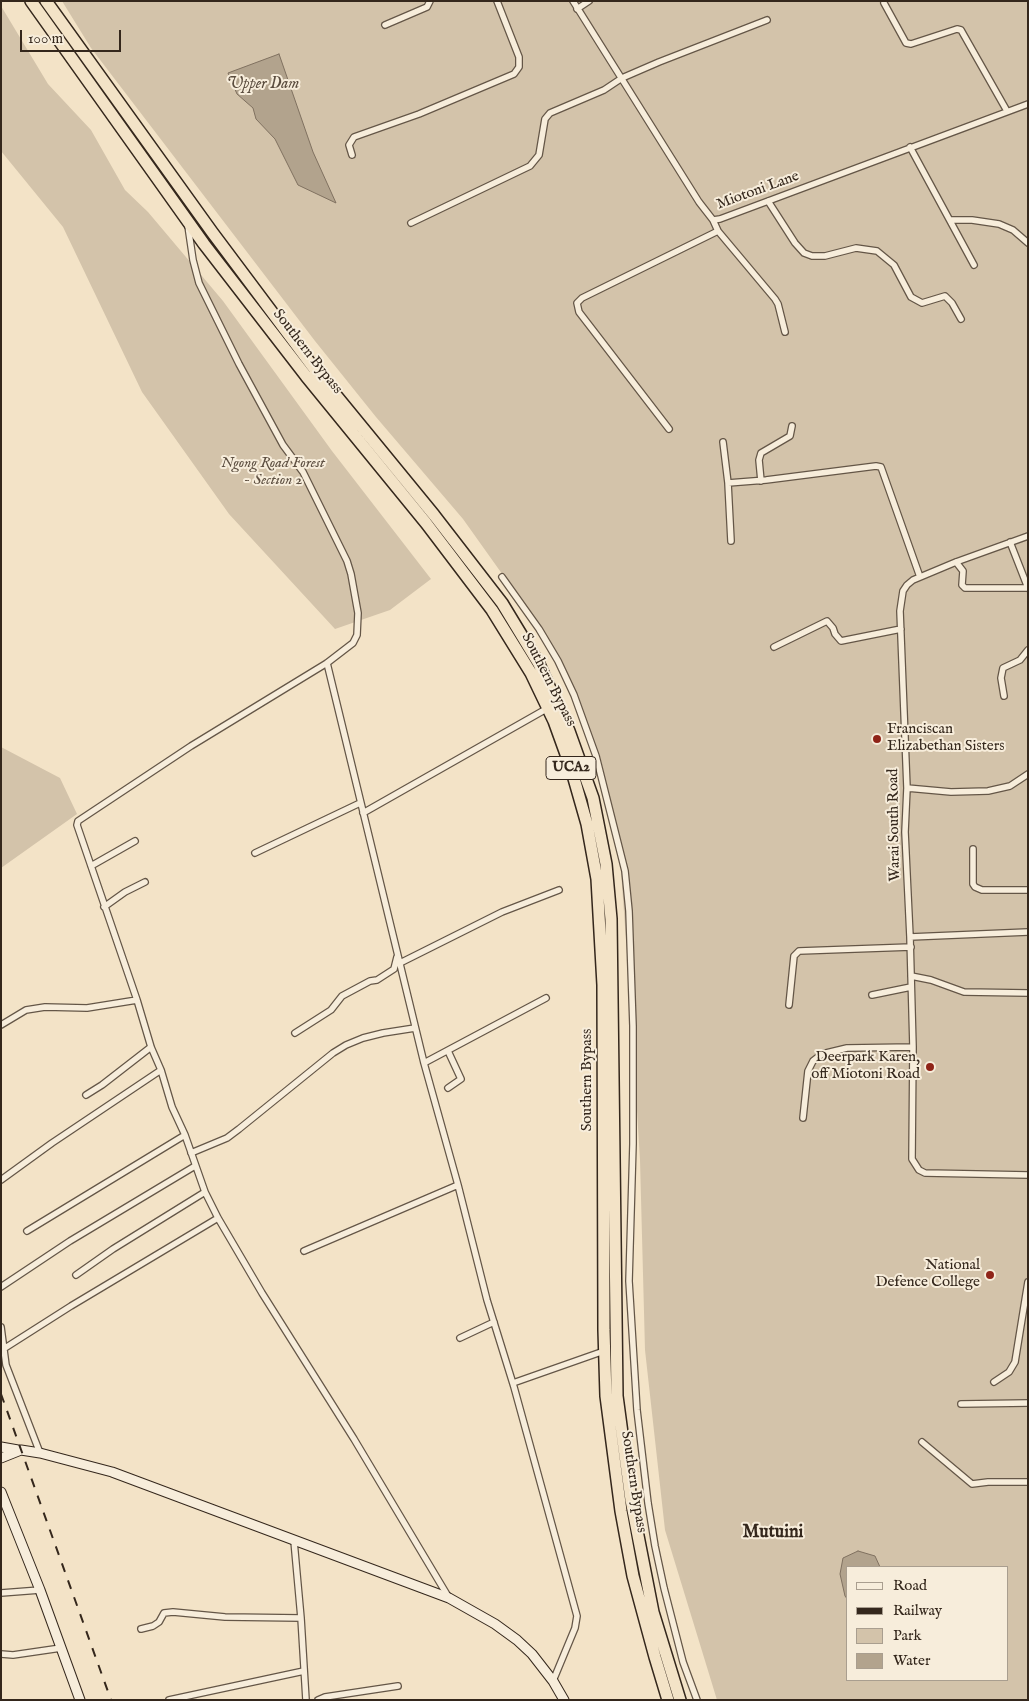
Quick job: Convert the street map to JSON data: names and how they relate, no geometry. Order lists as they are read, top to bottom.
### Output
{
  "streets": {
    "highway": ["Southern Bypass", "UCA2"],
    "street": ["Miotoni Lane", "Warai South Road"]
  },
  "districts": ["Mutuini"],
  "water": ["Upper Dam"],
  "parks": ["Ngong Road Forest - Section 2"],
  "places": ["Franciscan Elizabethan Sisters", "Deerpark Karen, off Miotoni Road", "National Defence College"],
  "legend": [
    "Road",
    "Railway",
    "Park",
    "Water"
  ],
  "scale_bar": "100 m"
}
